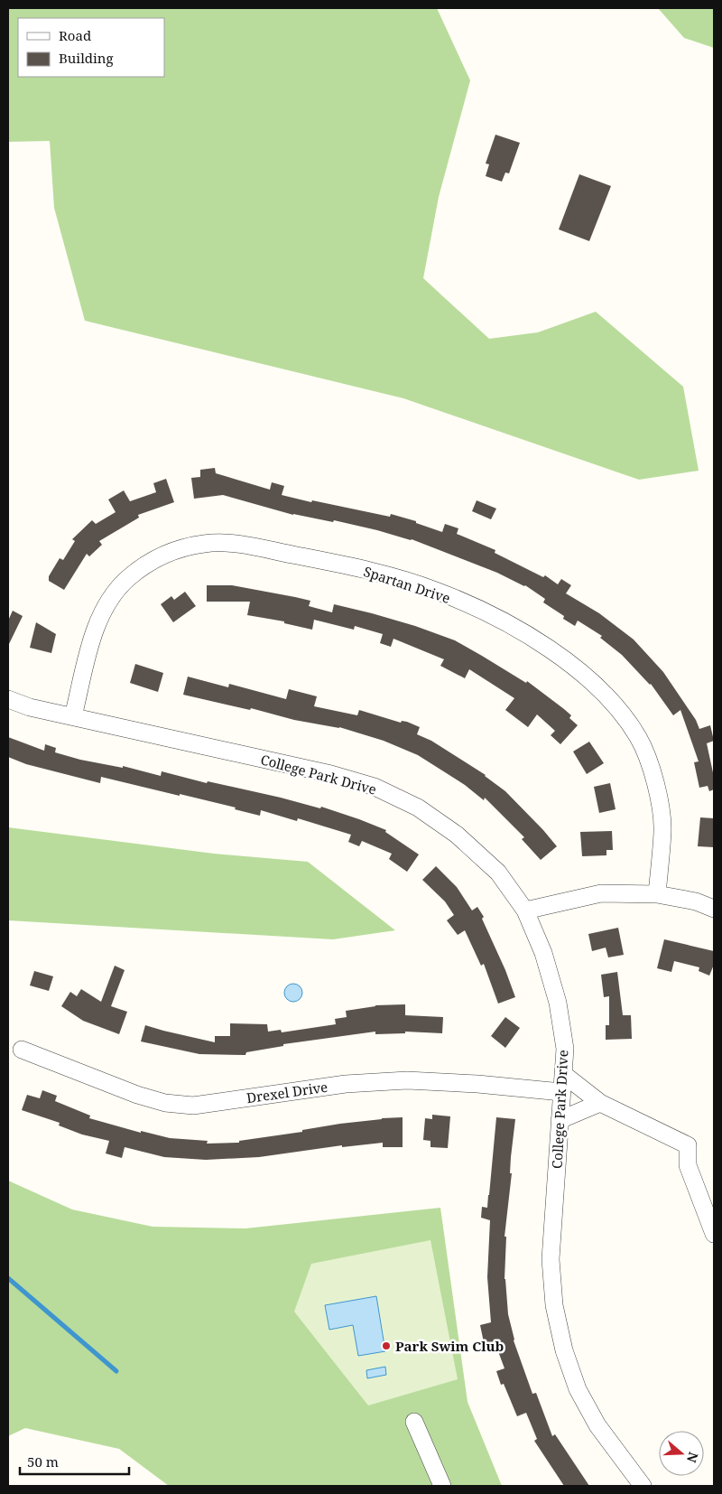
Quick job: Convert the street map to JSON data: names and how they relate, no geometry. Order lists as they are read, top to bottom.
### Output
{
  "streets": {
    "street": ["Spartan Drive", "College Park Drive", "Drexel Drive"]
  },
  "crossings": [
    ["Spartan Drive", "College Park Drive"],
    ["College Park Drive", "Drexel Drive"]
  ],
  "places": ["Park Swim Club"],
  "legend": ["Road", "Building"],
  "scale_bar": "50 m",
  "north": "right"
}
